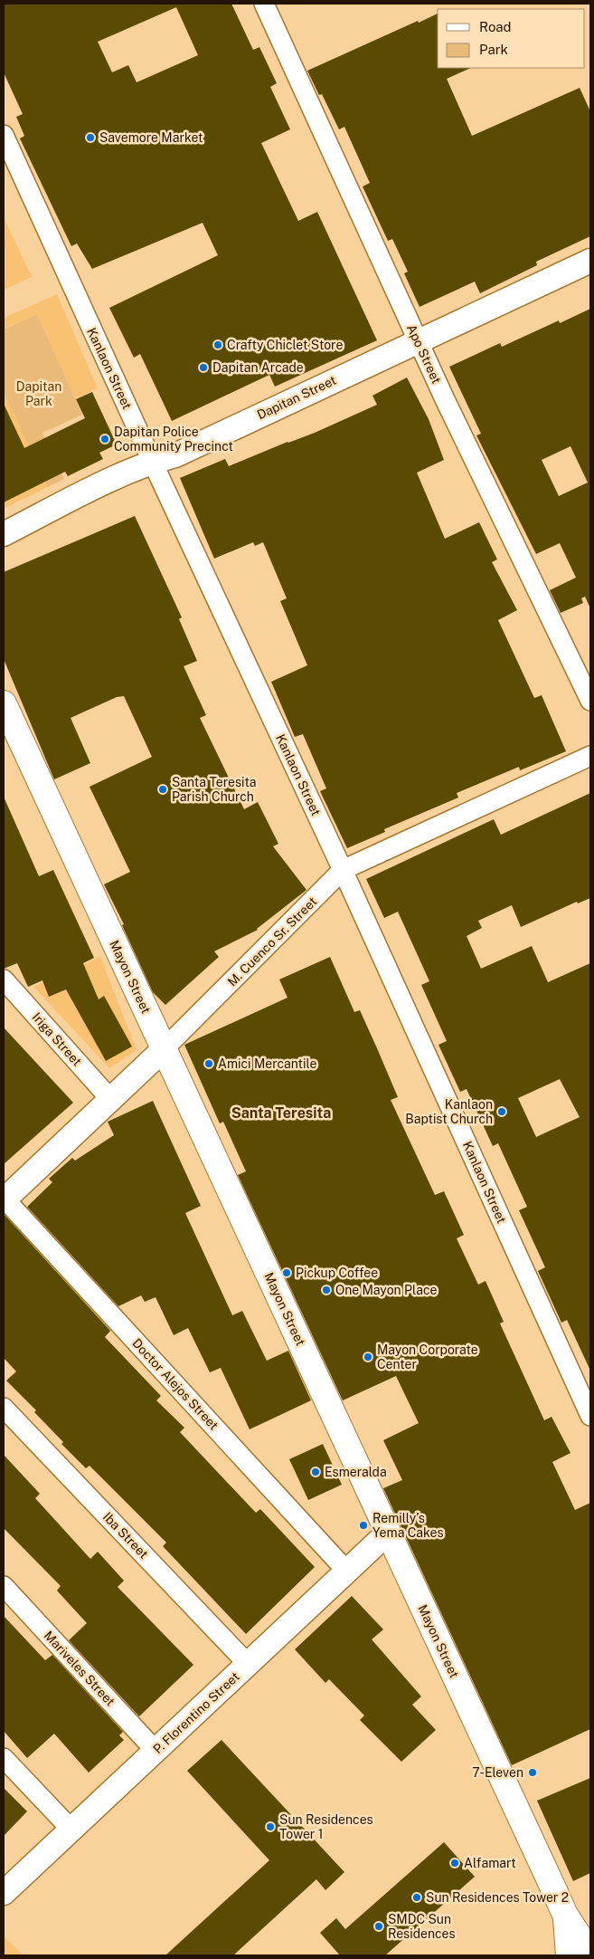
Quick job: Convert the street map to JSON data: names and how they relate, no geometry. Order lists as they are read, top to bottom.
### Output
{
  "streets": {
    "main road": ["Mayon Street"],
    "street": [
      "Apo Street",
      "Kanlaon Street",
      "Dapitan Street",
      "M. Cuenco Sr. Street",
      "Iriga Street",
      "Doctor Alejos Street",
      "Iba Street",
      "Mariveles Street",
      "P. Florentino Street"
    ]
  },
  "crossings": [
    ["Apo Street", "Dapitan Street"],
    ["Kanlaon Street", "Dapitan Street"],
    ["Kanlaon Street", "M. Cuenco Sr. Street"],
    ["M. Cuenco Sr. Street", "Mayon Street"],
    ["M. Cuenco Sr. Street", "Iriga Street"],
    ["M. Cuenco Sr. Street", "Doctor Alejos Street"],
    ["Mayon Street", "P. Florentino Street"],
    ["Doctor Alejos Street", "P. Florentino Street"],
    ["Iba Street", "P. Florentino Street"],
    ["Mariveles Street", "P. Florentino Street"]
  ],
  "districts": ["Santa Teresita"],
  "parks": ["Dapitan Park"],
  "places": [
    "Savemore Market",
    "Crafty Chiclet Store",
    "Dapitan Arcade",
    "Dapitan Police Community Precinct",
    "Santa Teresita Parish Church",
    "Amici Mercantile",
    "Kanlaon Baptist Church",
    "Pickup Coffee",
    "One Mayon Place",
    "Mayon Corporate Center",
    "Esmeralda",
    "Remilly’s Yema Cakes",
    "7-Eleven",
    "Sun Residences Tower 1",
    "Alfamart",
    "Sun Residences Tower 2",
    "SMDC Sun Residences"
  ],
  "legend": ["Road", "Park"]
}
